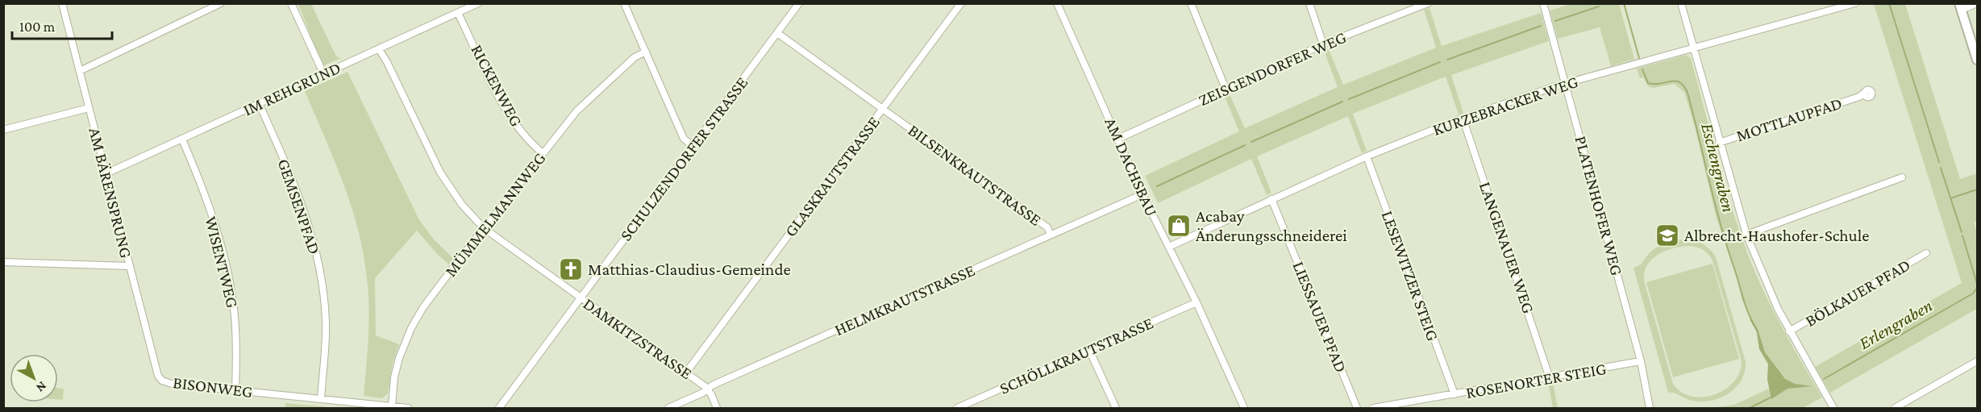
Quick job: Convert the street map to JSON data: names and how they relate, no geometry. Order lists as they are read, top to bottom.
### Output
{
  "streets": {
    "street": [
      "ZEISGENDORFER WEG",
      "RICKENWEG",
      "IM REHGRUND",
      "KURZEBRACKER WEG",
      "MOTTLAUPFAD",
      "SCHULZENDORFER STRASSE",
      "AM DACHSBAU",
      "BILSENKRAUTSTRASSE",
      "GLASKRAUTSTRASSE",
      "AM BÄRENSPRUNG",
      "PLATENHOFER WEG",
      "GEMSENPFAD",
      "MÜMMELMANNWEG",
      "LANGENAUER WEG",
      "WISENTWEG",
      "LESEWITZER STEIG",
      "BÖLKAUER PFAD",
      "HELMKRAUTSTRASSE",
      "LIESSAUER PFAD",
      "DAMKITZSTRASSE",
      "SCHÖLLKRAUTSTRASSE",
      "ROSENORTER STEIG",
      "BISONWEG"
    ]
  },
  "crossings": [
    ["ZEISGENDORFER WEG", "AM DACHSBAU"],
    ["RICKENWEG", "IM REHGRUND"],
    ["RICKENWEG", "MÜMMELMANNWEG"],
    ["IM REHGRUND", "AM BÄRENSPRUNG"],
    ["IM REHGRUND", "GEMSENPFAD"],
    ["IM REHGRUND", "WISENTWEG"],
    ["IM REHGRUND", "DAMKITZSTRASSE"],
    ["KURZEBRACKER WEG", "AM DACHSBAU"],
    ["KURZEBRACKER WEG", "PLATENHOFER WEG"],
    ["KURZEBRACKER WEG", "LANGENAUER WEG"],
    ["KURZEBRACKER WEG", "LESEWITZER STEIG"],
    ["KURZEBRACKER WEG", "LIESSAUER PFAD"],
    ["SCHULZENDORFER STRASSE", "BILSENKRAUTSTRASSE"],
    ["SCHULZENDORFER STRASSE", "DAMKITZSTRASSE"],
    ["AM DACHSBAU", "HELMKRAUTSTRASSE"],
    ["AM DACHSBAU", "SCHÖLLKRAUTSTRASSE"],
    ["BILSENKRAUTSTRASSE", "GLASKRAUTSTRASSE"],
    ["BILSENKRAUTSTRASSE", "HELMKRAUTSTRASSE"],
    ["GLASKRAUTSTRASSE", "DAMKITZSTRASSE"],
    ["AM BÄRENSPRUNG", "BISONWEG"],
    ["PLATENHOFER WEG", "ROSENORTER STEIG"],
    ["GEMSENPFAD", "BISONWEG"],
    ["MÜMMELMANNWEG", "DAMKITZSTRASSE"],
    ["MÜMMELMANNWEG", "BISONWEG"],
    ["LANGENAUER WEG", "ROSENORTER STEIG"],
    ["WISENTWEG", "BISONWEG"],
    ["LESEWITZER STEIG", "ROSENORTER STEIG"],
    ["HELMKRAUTSTRASSE", "DAMKITZSTRASSE"]
  ],
  "water": ["Eschengraben", "Erlengraben"],
  "places": {
    "shop": ["Acabay Änderungsschneiderei"],
    "school or university": ["Albrecht-Haushofer-Schule"],
    "church": ["Matthias-Claudius-Gemeinde"]
  },
  "scale_bar": "100 m",
  "north": "bottom right"
}
